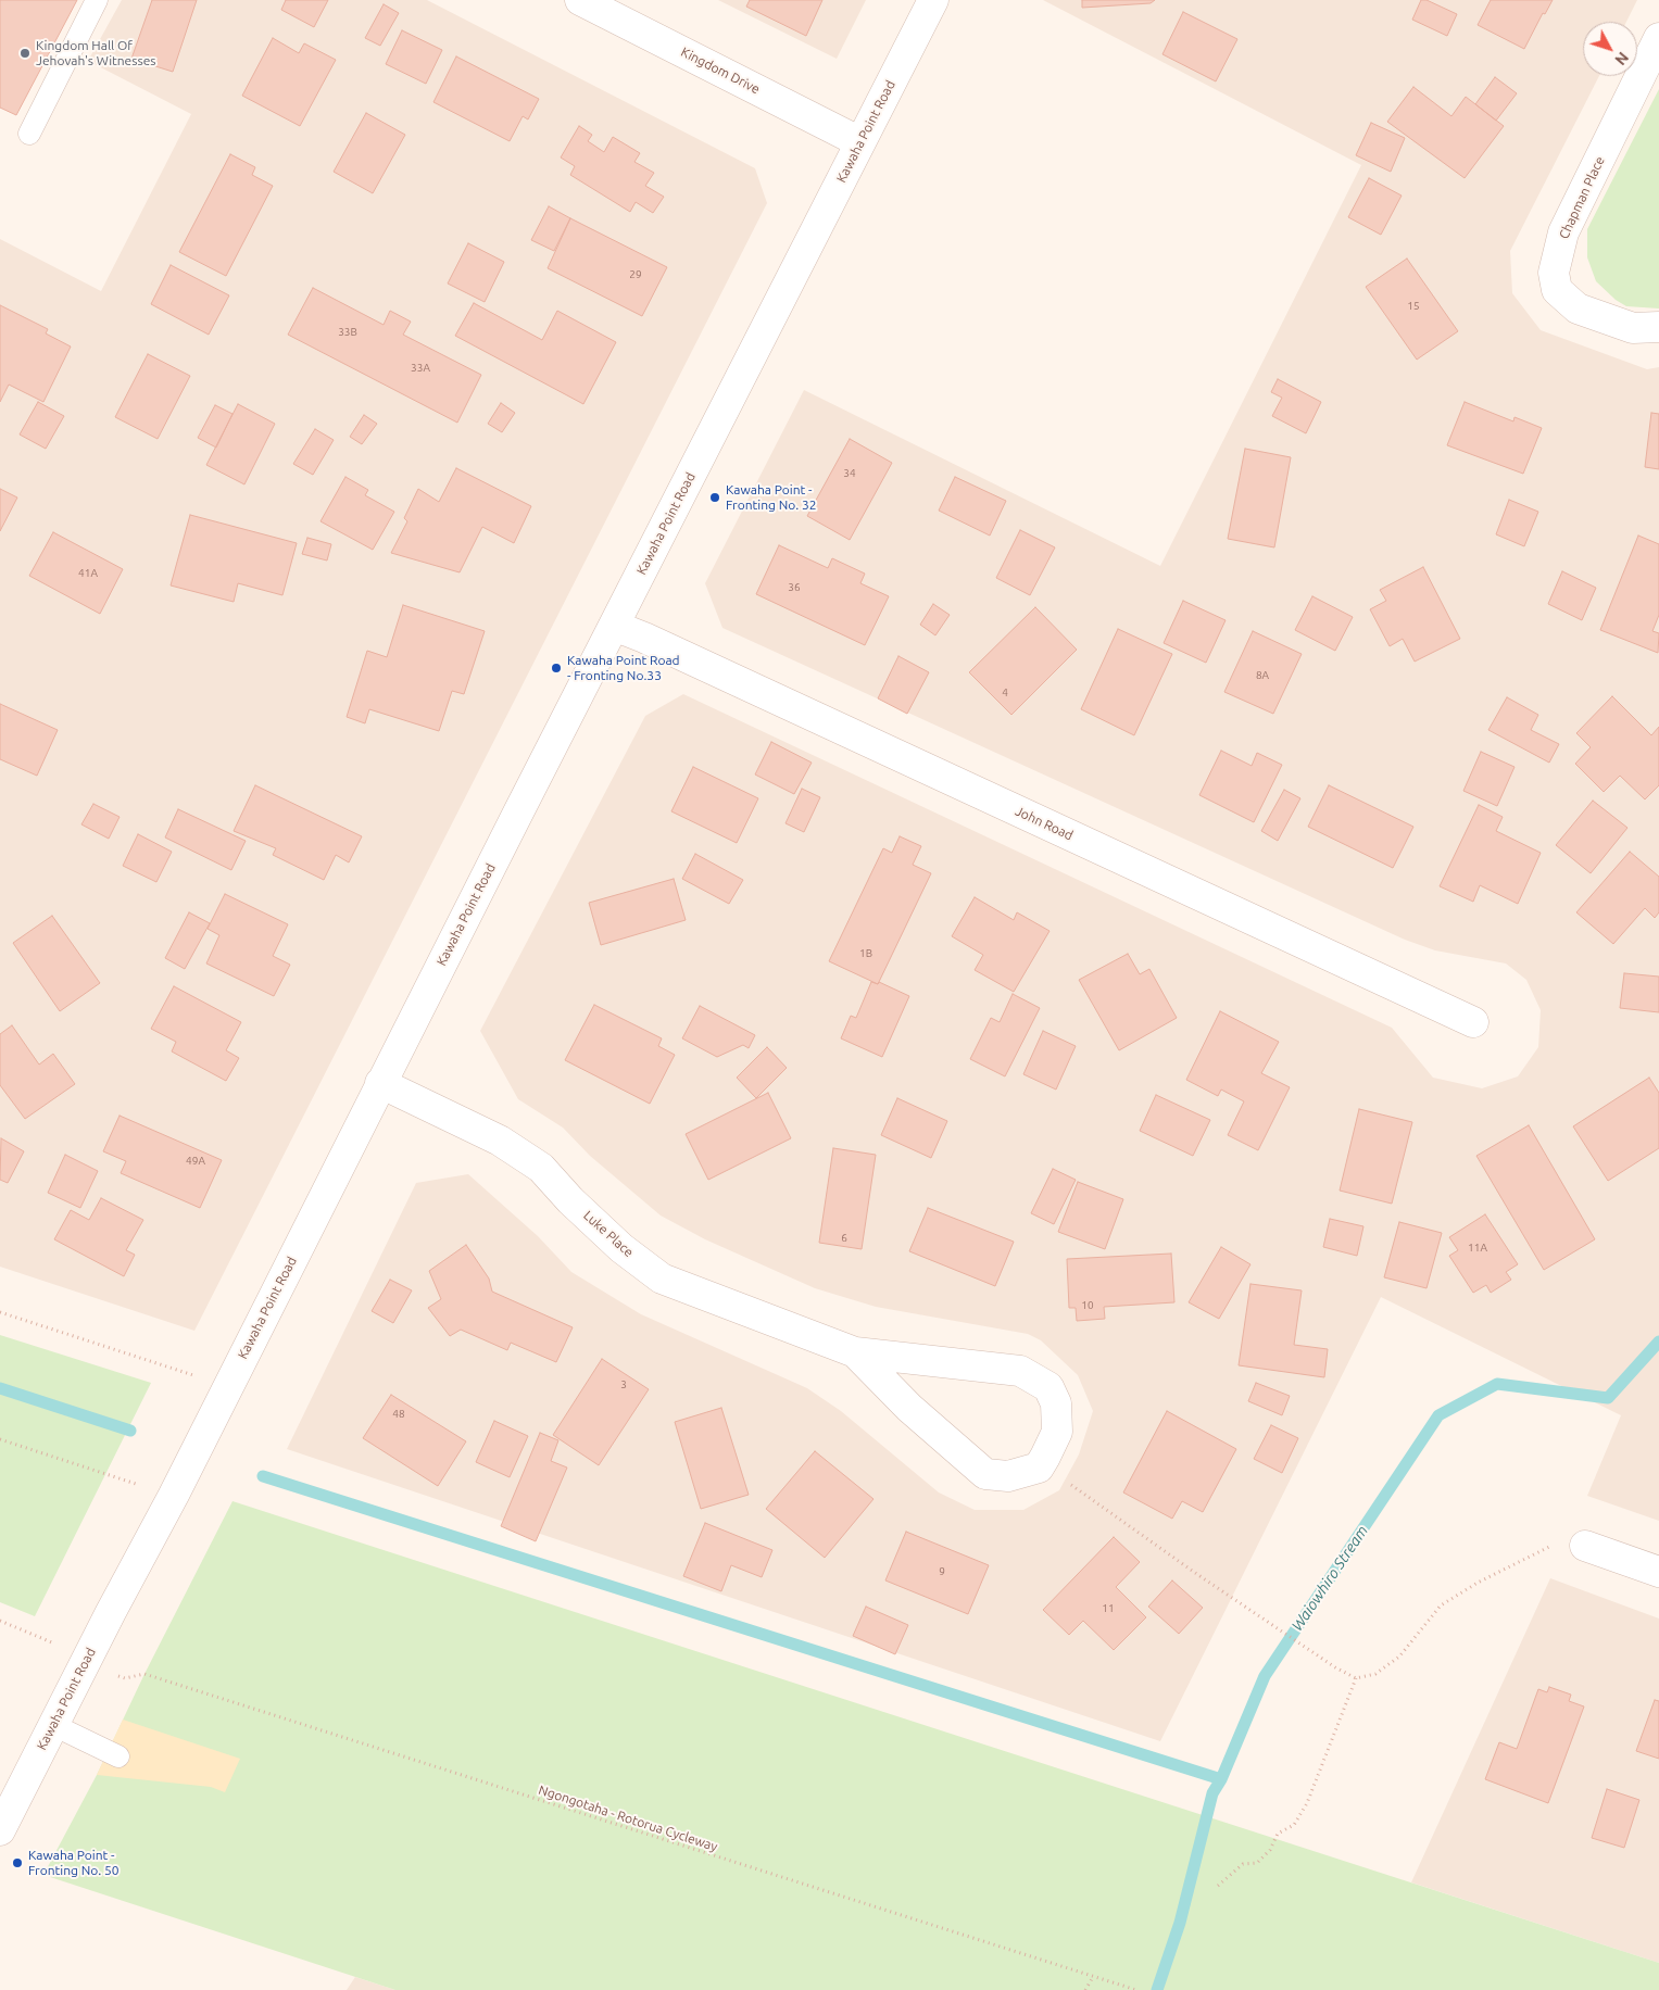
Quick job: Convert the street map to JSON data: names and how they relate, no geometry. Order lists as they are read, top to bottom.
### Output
{
  "streets": {
    "street": [
      "Kingdom Drive",
      "Kawaha Point Road",
      "Chapman Place",
      "John Road",
      "Luke Place"
    ],
    "path": ["Ngongotaha - Rotorua Cycleway"]
  },
  "crossings": [
    ["Kingdom Drive", "Kawaha Point Road"],
    ["Kawaha Point Road", "John Road"],
    ["Kawaha Point Road", "Luke Place"]
  ],
  "water": ["Waiowhiro Stream"],
  "places": [
    "Kingdom Hall Of Jehovah's Witnesses",
    "Kawaha Point - Fronting No. 32",
    "Kawaha Point Road - Fronting No.33",
    "Kawaha Point - Fronting No. 50"
  ],
  "house_numbers": [
    "29",
    "15",
    "33B",
    "33A",
    "34",
    "41A",
    "36",
    "8A",
    "4",
    "1B",
    "49A",
    "6",
    "11A",
    "10",
    "3",
    "48",
    "9",
    "11"
  ],
  "north": "bottom right"
}
